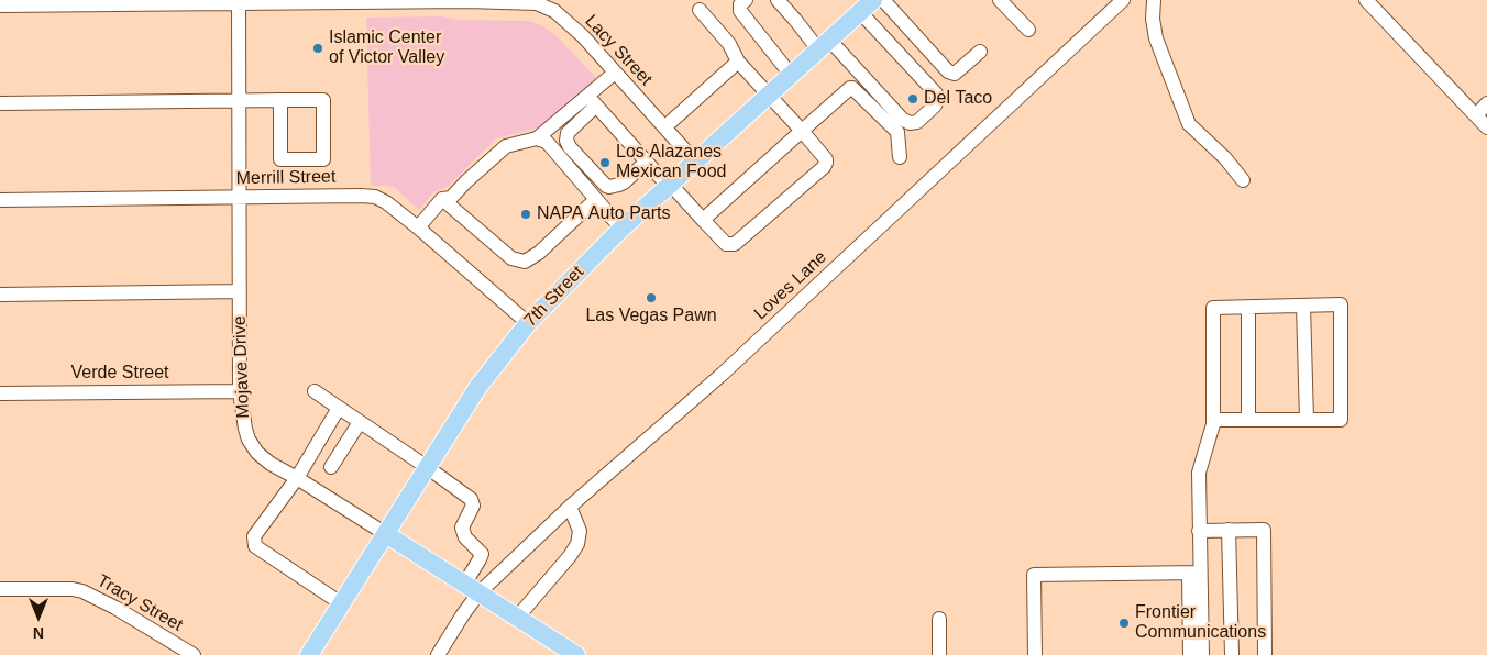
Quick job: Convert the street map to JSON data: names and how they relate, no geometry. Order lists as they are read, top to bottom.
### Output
{
  "streets": {
    "main road": ["7th Street", "Mojave Drive"],
    "street": [
      "Lacy Street",
      "Merrill Street",
      "Loves Lane",
      "Verde Street",
      "Tracy Street"
    ]
  },
  "crossings": [
    ["Lacy Street", "7th Street"],
    ["Lacy Street", "Mojave Drive"],
    ["Merrill Street", "7th Street"],
    ["Merrill Street", "Mojave Drive"],
    ["Loves Lane", "Mojave Drive"],
    ["7th Street", "Mojave Drive"],
    ["Mojave Drive", "Verde Street"]
  ],
  "places": [
    "Islamic Center of Victor Valley",
    "Del Taco",
    "Los Alazanes Mexican Food",
    "NAPA Auto Parts",
    "Las Vegas Pawn",
    "Frontier Communications"
  ],
  "north": "bottom"
}
